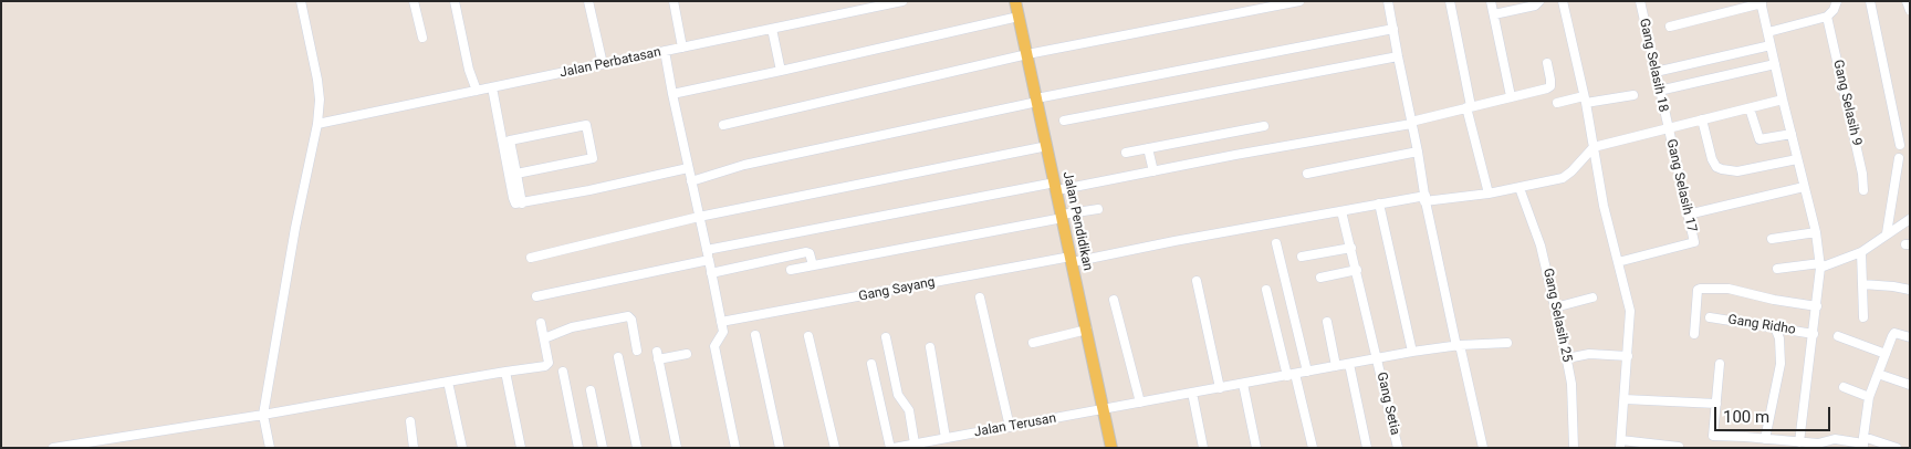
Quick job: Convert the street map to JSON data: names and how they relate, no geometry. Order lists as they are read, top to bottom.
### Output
{
  "streets": {
    "main road": ["Jalan Pendidikan"],
    "street": [
      "Jalan Perbatasan",
      "Gang Selasih 18",
      "Gang Selasih 9",
      "Gang Selasih 17",
      "Gang Sayang",
      "Gang Selasih 25",
      "Gang Ridho",
      "Gang Setia",
      "Jalan Terusan"
    ]
  },
  "crossings": [
    ["Gang Selasih 18", "Gang Selasih 17"],
    ["Jalan Pendidikan", "Gang Sayang"],
    ["Jalan Pendidikan", "Jalan Terusan"],
    ["Gang Sayang", "Gang Selasih 25"],
    ["Gang Sayang", "Gang Setia"],
    ["Gang Setia", "Jalan Terusan"]
  ],
  "scale_bar": "100 m"
}
